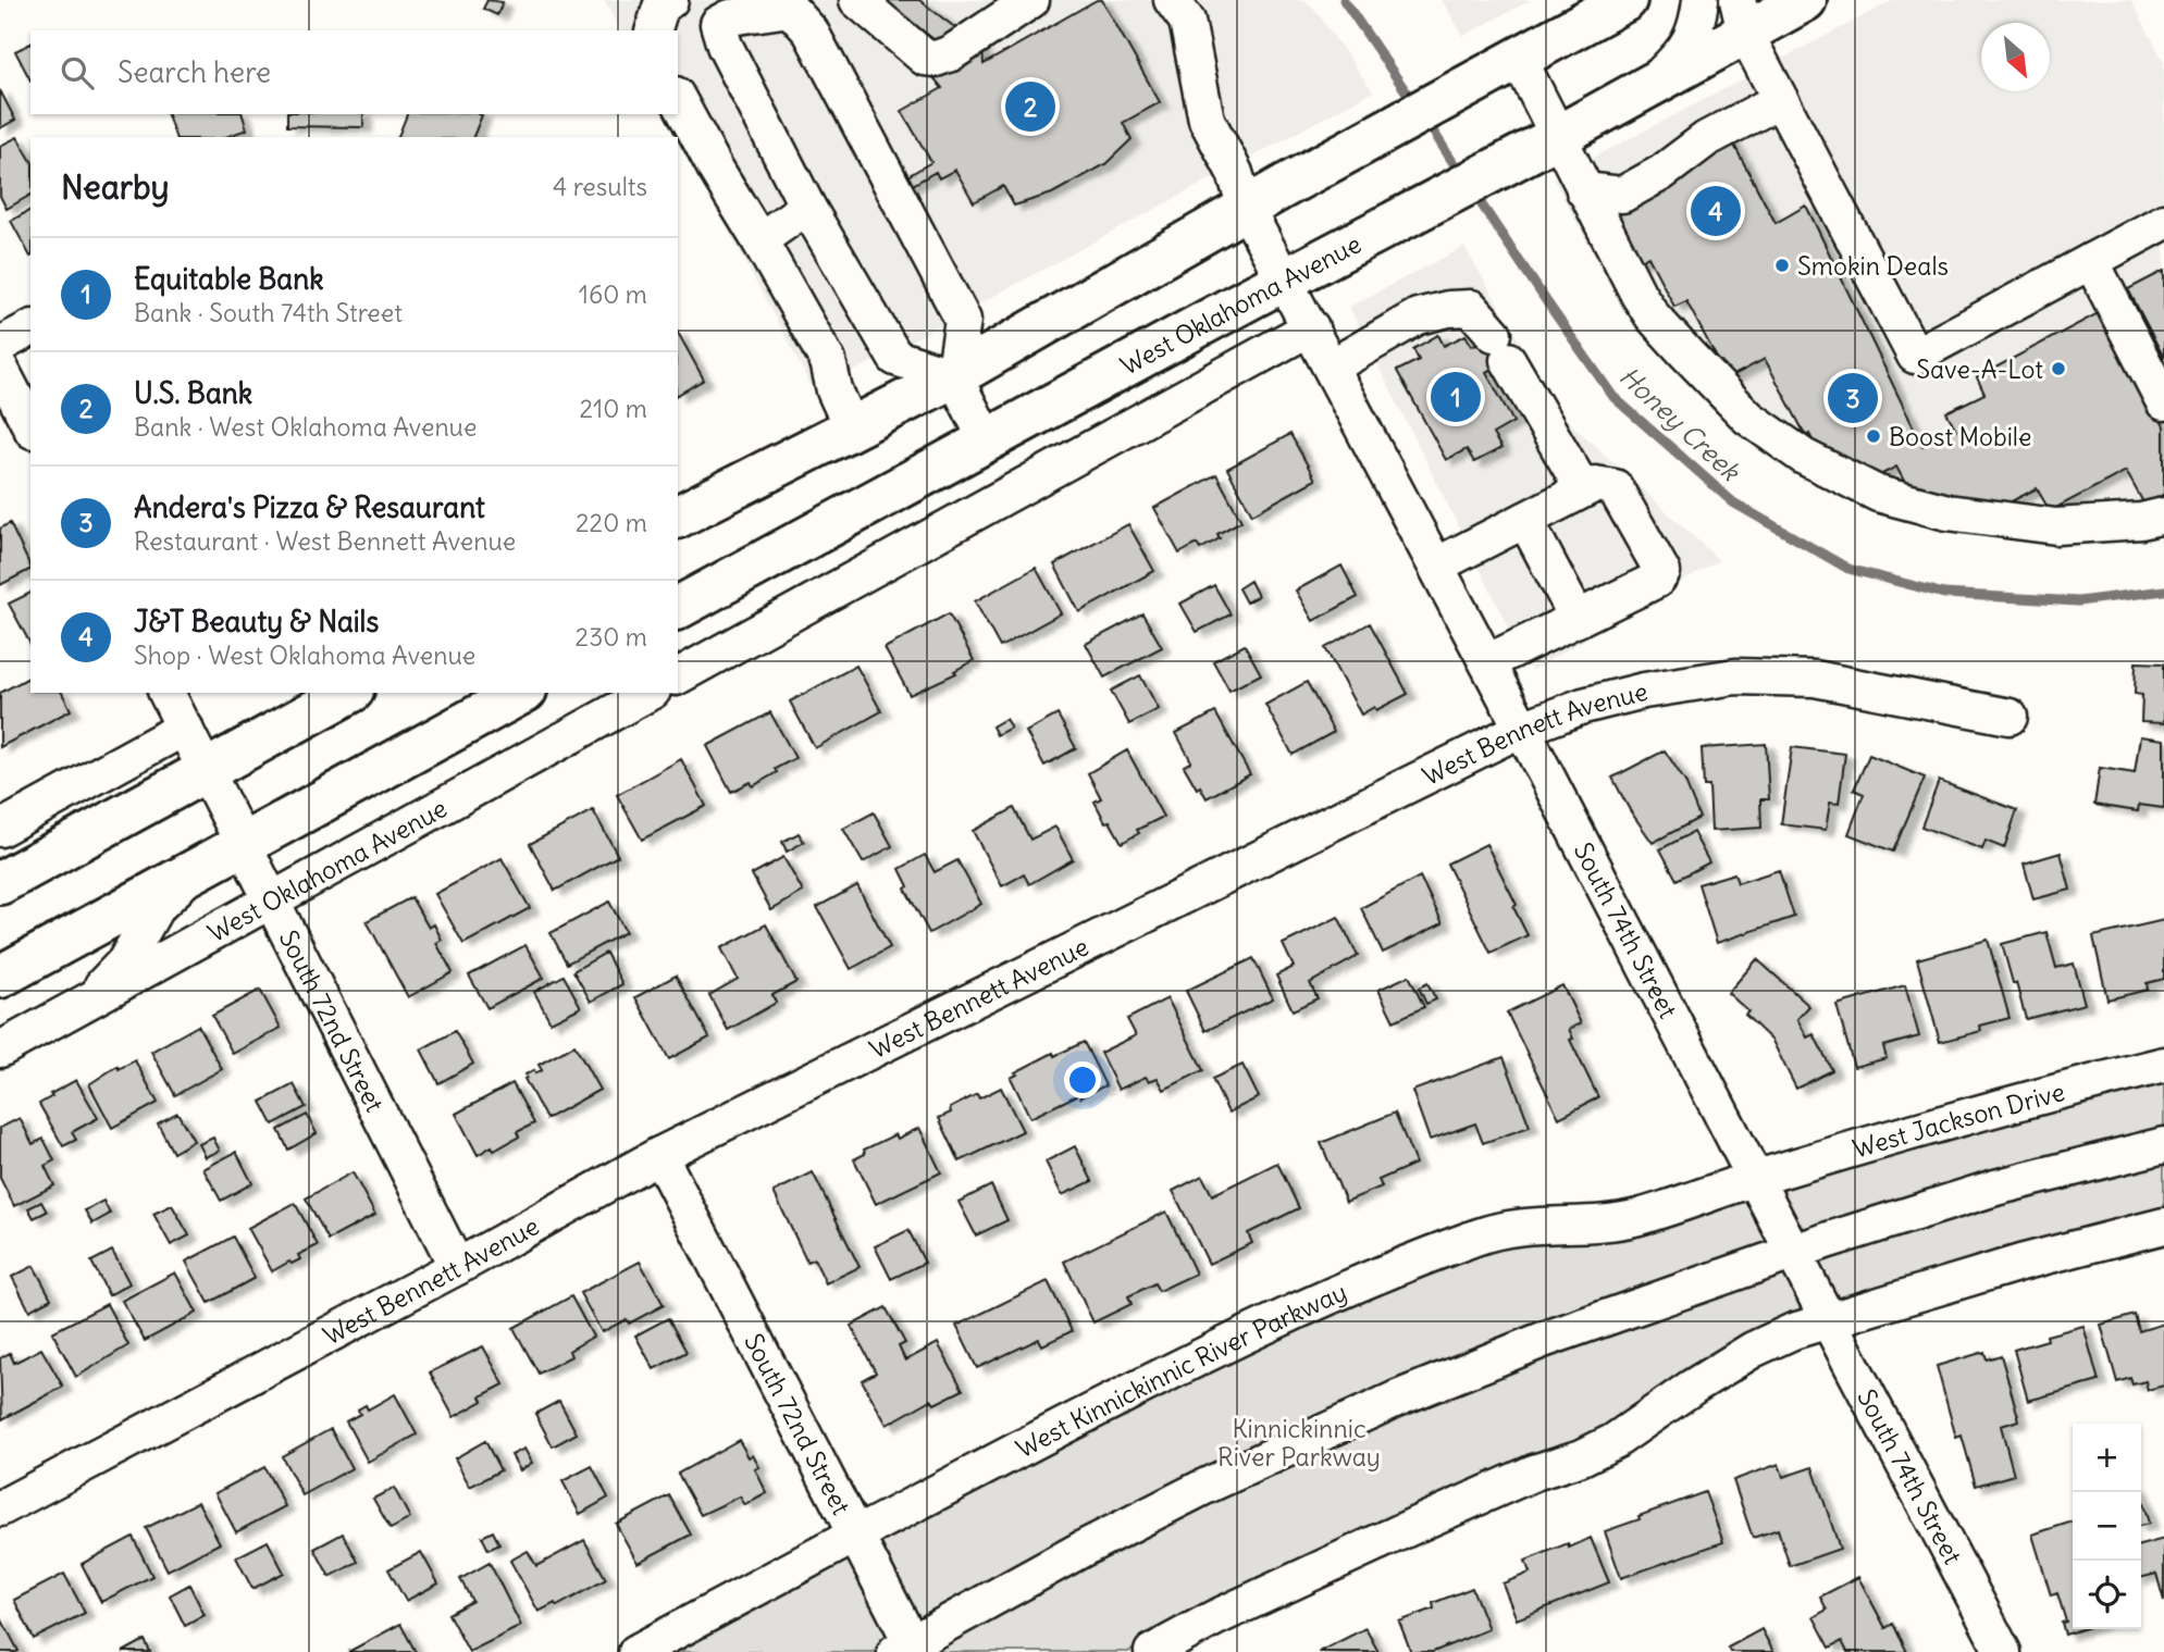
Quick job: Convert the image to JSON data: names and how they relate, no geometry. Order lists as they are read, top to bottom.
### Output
{
  "streets": {
    "main road": ["West Oklahoma Avenue"],
    "street": [
      "West Bennett Avenue",
      "South 74th Street",
      "South 72nd Street",
      "West Jackson Drive",
      "West Kinnickinnic River Parkway"
    ]
  },
  "crossings": [
    ["West Oklahoma Avenue", "South 74th Street"],
    ["West Oklahoma Avenue", "South 72nd Street"],
    ["West Bennett Avenue", "South 74th Street"],
    ["West Bennett Avenue", "South 72nd Street"],
    ["South 74th Street", "West Jackson Drive"],
    ["South 74th Street", "West Kinnickinnic River Parkway"],
    ["South 72nd Street", "West Kinnickinnic River Parkway"],
    ["West Jackson Drive", "West Kinnickinnic River Parkway"]
  ],
  "water": ["Honey Creek"],
  "parks": ["Kinnickinnic River Parkway"],
  "places": ["Smokin Deals", "Save-A-Lot", "Boost Mobile"],
  "north": "bottom right",
  "page": {
    "search": "Search here",
    "pins": [
      "2",
      "4",
      "1",
      "3"
    ],
    "heading": ["Nearby", "4 results"],
    "list": [
      {
        "mark": "1",
        "name": "Equitable Bank",
        "note": "Bank · South 74th Street",
        "value": "160 m"
      },
      {
        "mark": "2",
        "name": "U.S. Bank",
        "note": "Bank · West Oklahoma Avenue",
        "value": "210 m"
      },
      {
        "mark": "3",
        "name": "Andera's Pizza & Resaurant",
        "note": "Restaurant · West Bennett Avenue",
        "value": "220 m"
      },
      {
        "mark": "4",
        "name": "J&T Beauty & Nails",
        "note": "Shop · West Oklahoma Avenue",
        "value": "230 m"
      }
    ],
    "map_buttons": ["+", "−"]
  }
}
